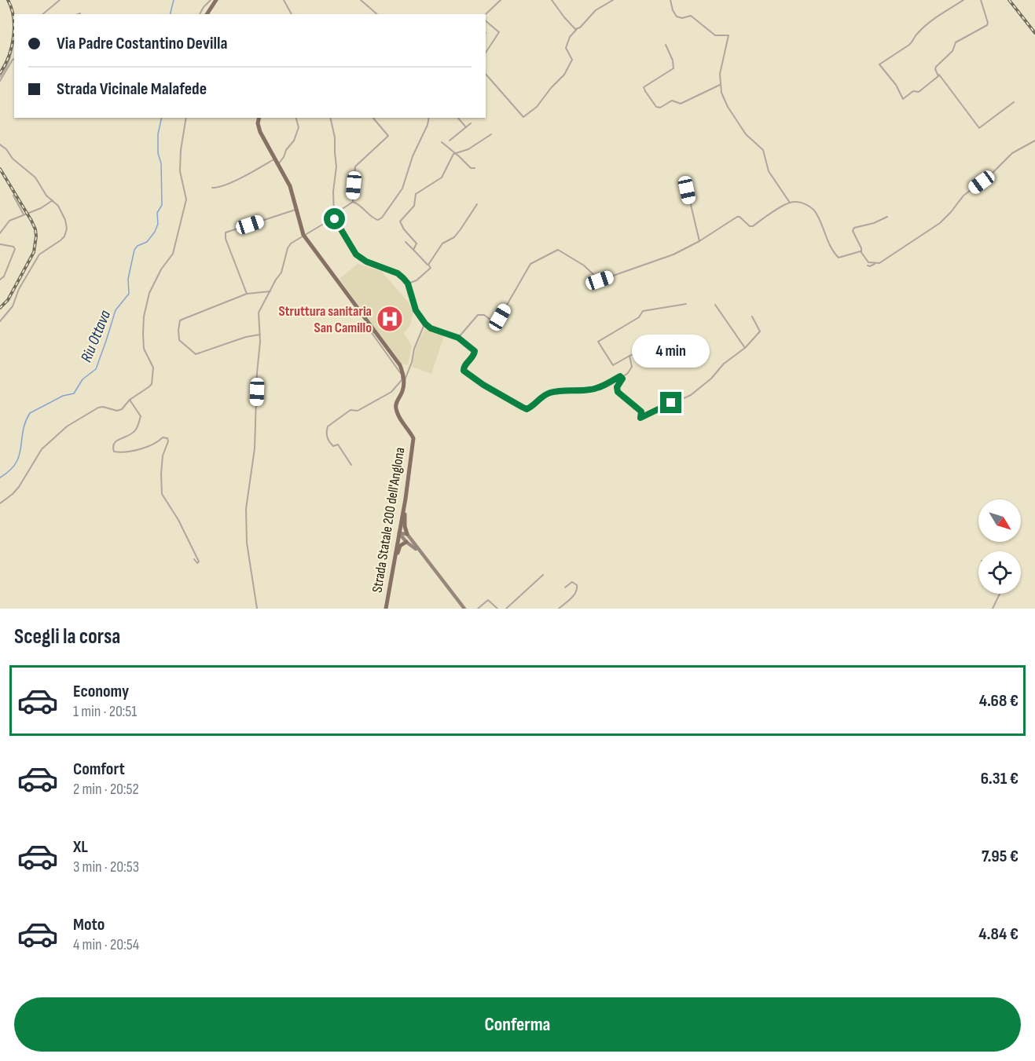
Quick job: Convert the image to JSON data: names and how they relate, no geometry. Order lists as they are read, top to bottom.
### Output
{
  "streets": {
    "main road": ["Strada Statale 200 dell'Anglona"]
  },
  "water": ["Riu Ottava"],
  "places": {
    "hospital": ["Struttura sanitaria San Camillo"]
  },
  "north": "bottom right",
  "page": {
    "banner": ["Via Padre Costantino Devilla", "Strada Vicinale Malafede"],
    "bubble": "4 min",
    "heading": "Scegli la corsa",
    "list": [
      {
        "name": "Economy",
        "note": "1 min · 20:51",
        "value": "4.68 €"
      },
      {
        "name": "Comfort",
        "note": "2 min · 20:52",
        "value": "6.31 €"
      },
      {
        "name": "XL",
        "note": "3 min · 20:53",
        "value": "7.95 €"
      },
      {
        "name": "Moto",
        "note": "4 min · 20:54",
        "value": "4.84 €"
      }
    ],
    "buttons": "Conferma"
  }
}
